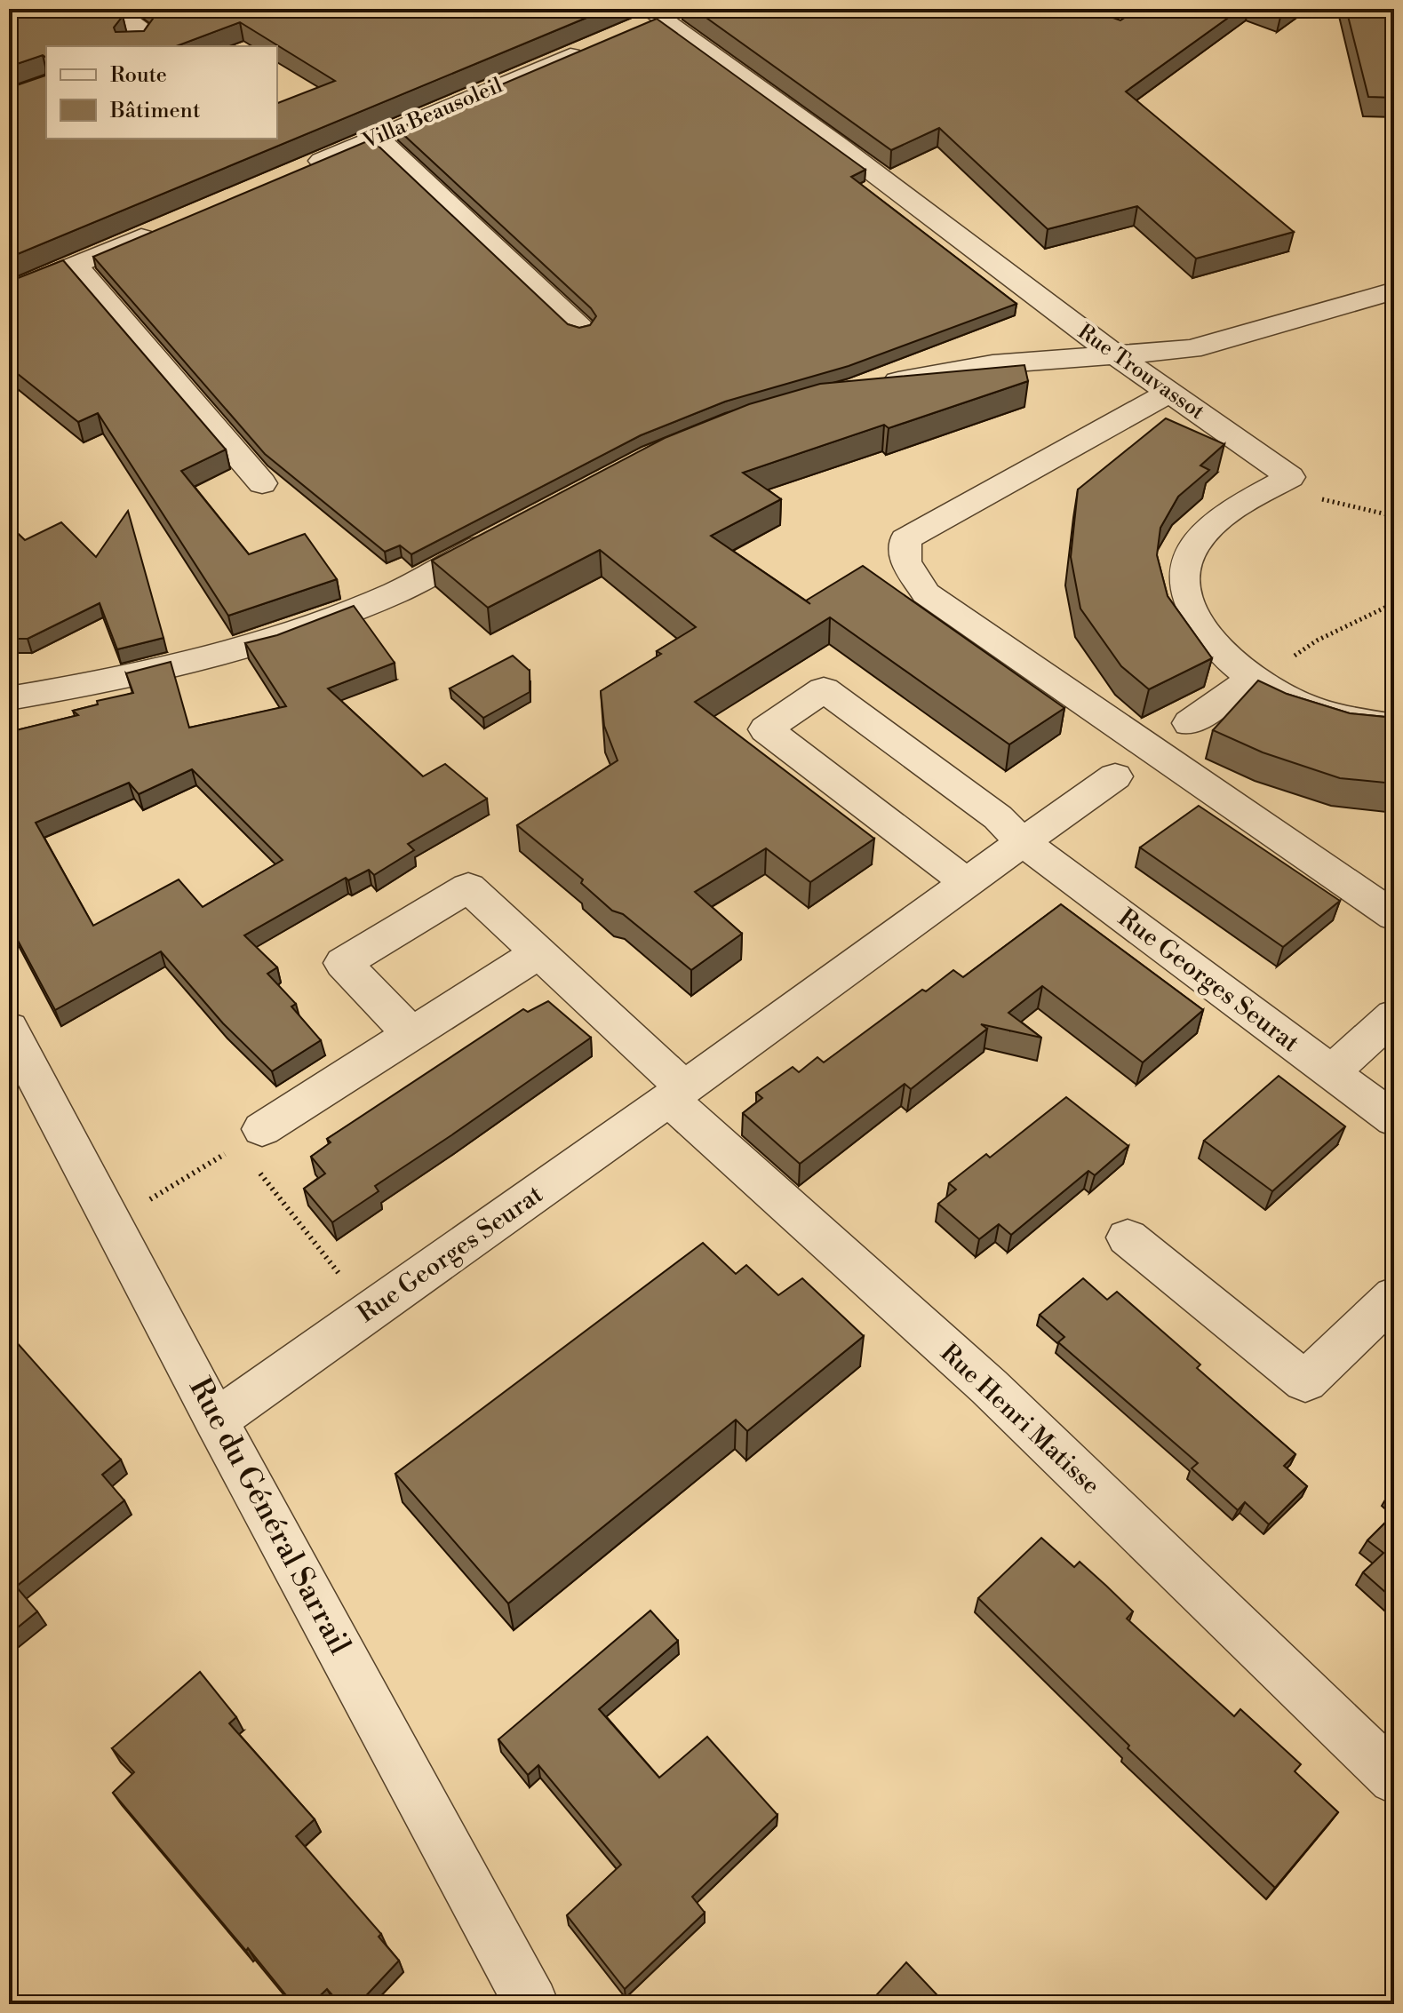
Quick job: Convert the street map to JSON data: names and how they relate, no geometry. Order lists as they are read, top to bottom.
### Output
{
  "streets": {
    "street": [
      "Villa Beausoleil",
      "Rue Trouvassot",
      "Rue Georges Seurat",
      "Rue Henri Matisse",
      "Rue du Général Sarrail"
    ]
  },
  "crossings": [
    ["Rue Georges Seurat", "Rue Henri Matisse"],
    ["Rue Georges Seurat", "Rue du Général Sarrail"]
  ],
  "legend": ["Route", "Bâtiment"]
}
